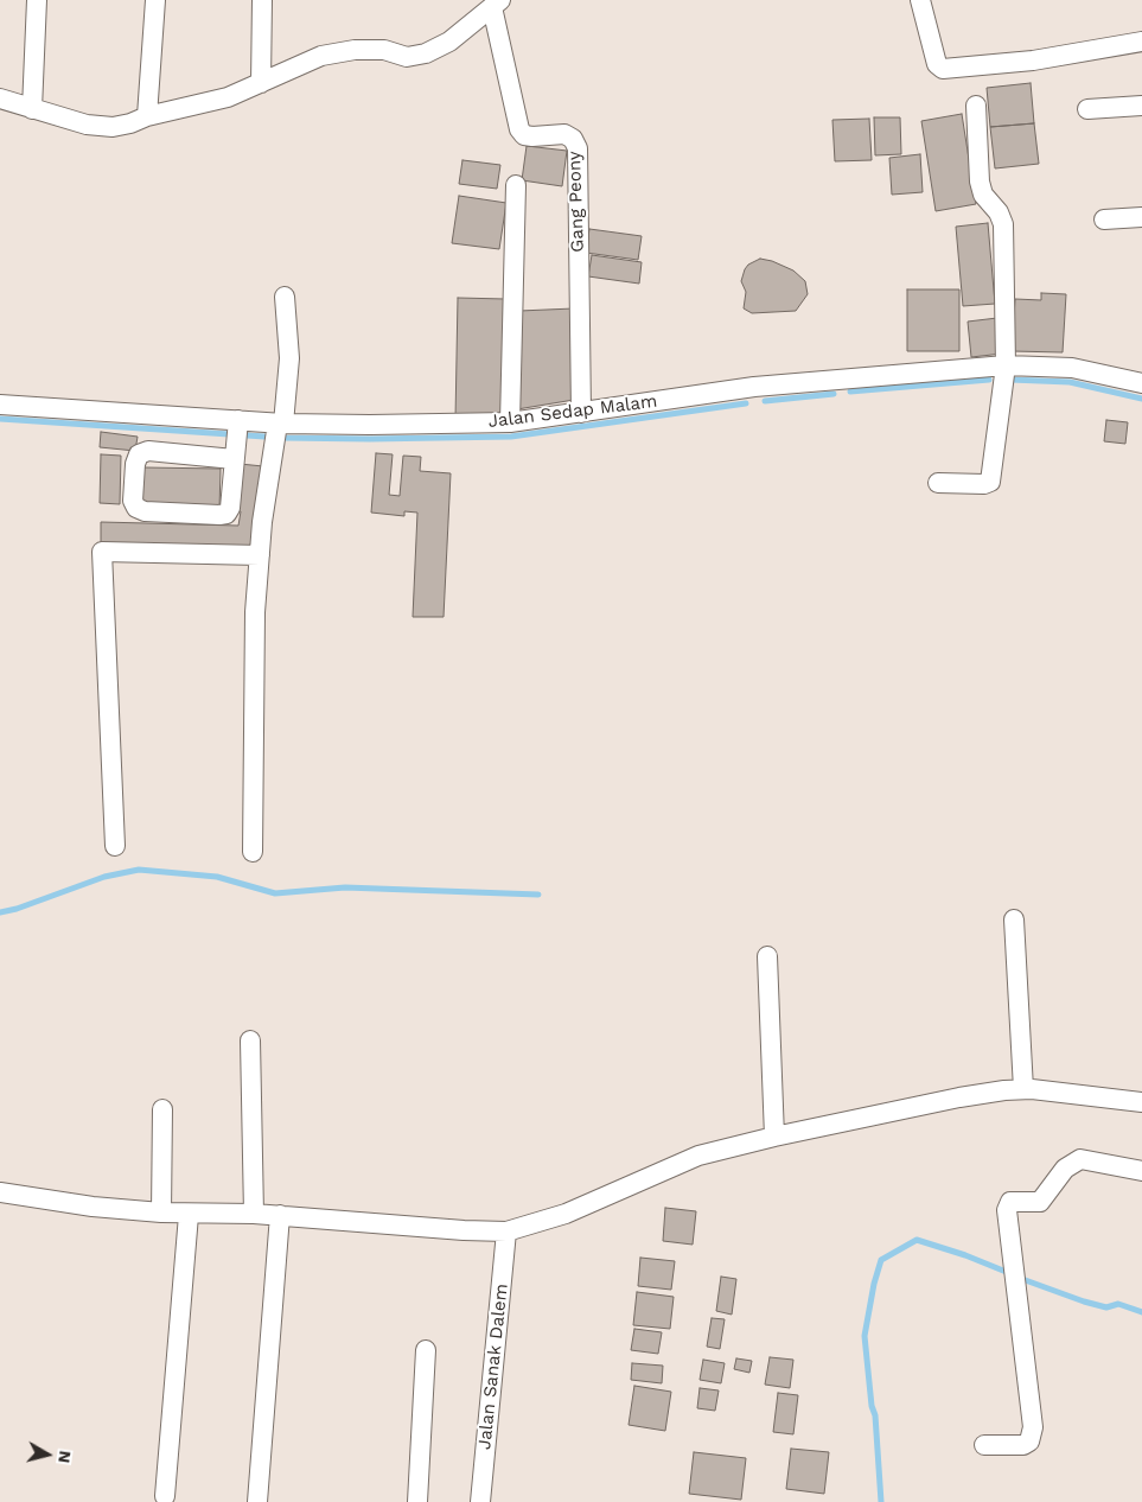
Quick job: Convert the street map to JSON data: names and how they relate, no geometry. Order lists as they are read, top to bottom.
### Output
{
  "streets": {
    "street": ["Gang Peony", "Jalan Sedap Malam", "Jalan Sanak Dalem"]
  },
  "crossings": [
    ["Gang Peony", "Jalan Sedap Malam"]
  ],
  "north": "right"
}
